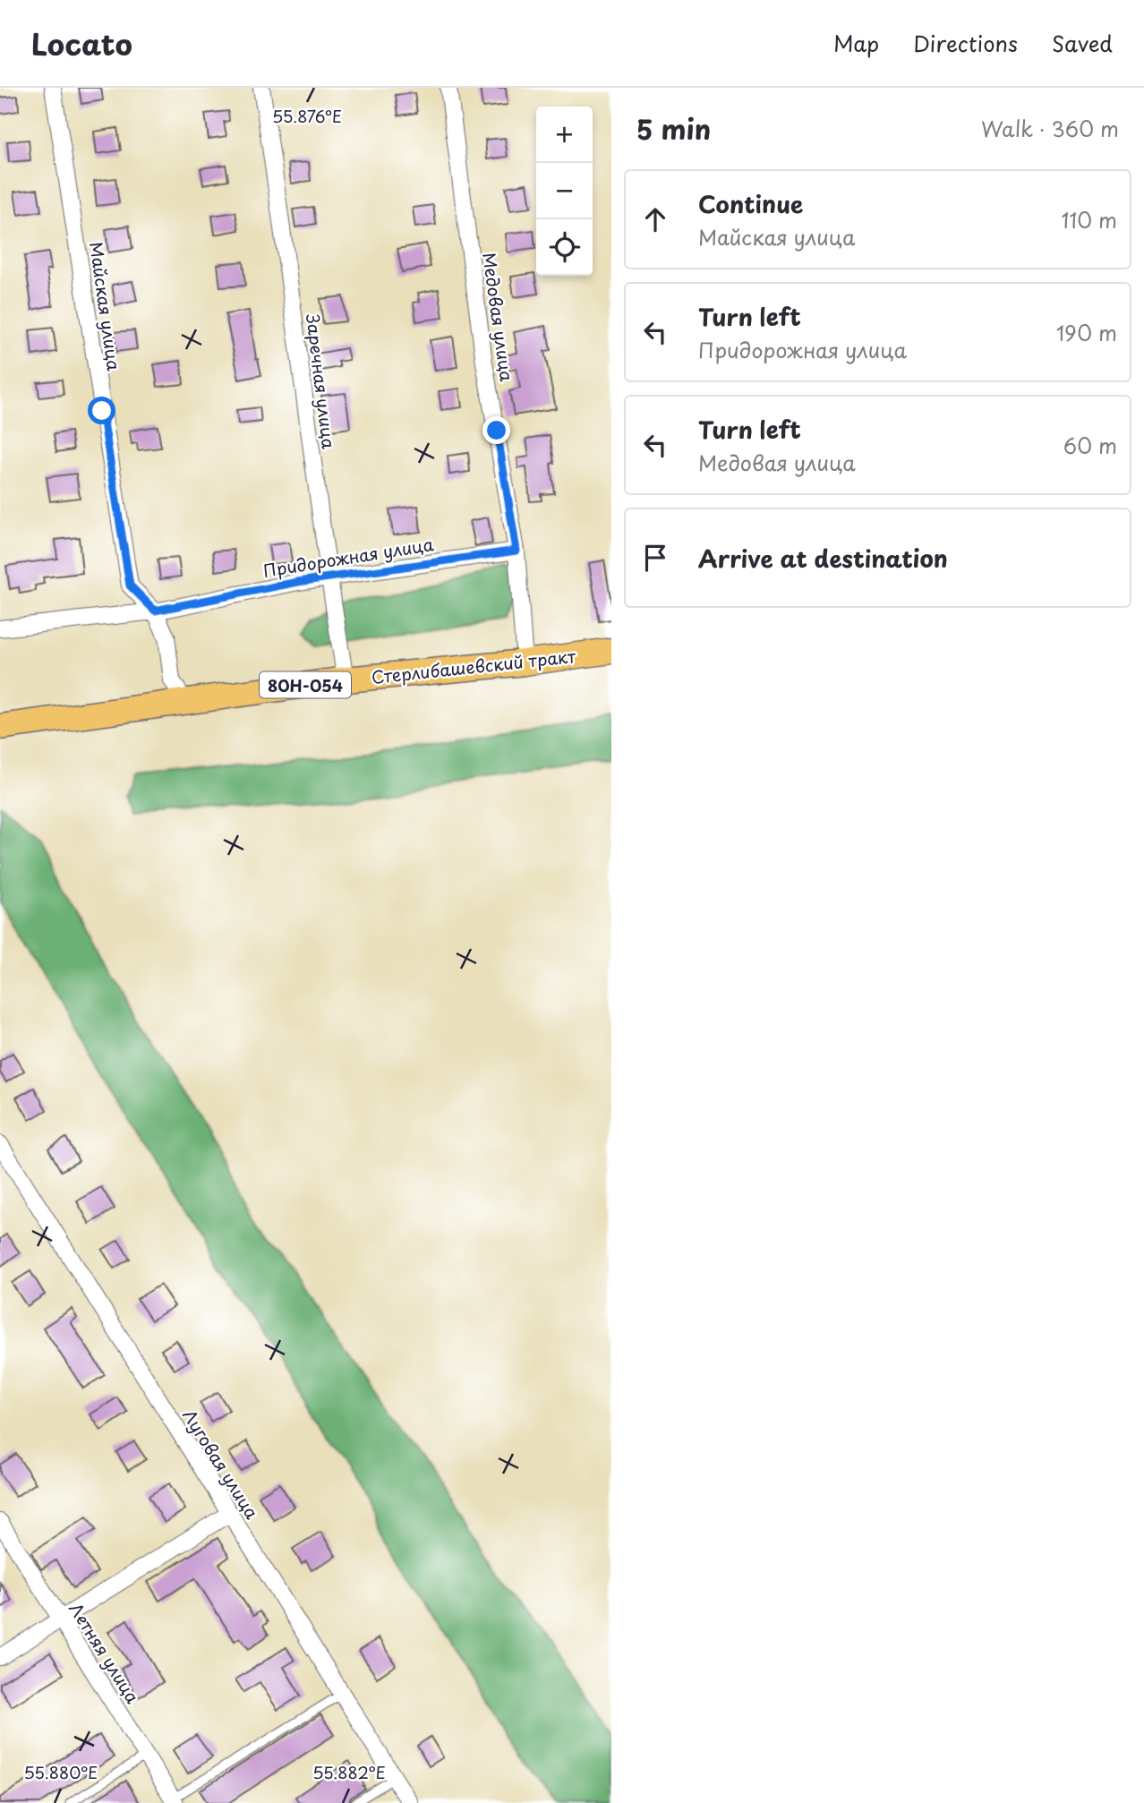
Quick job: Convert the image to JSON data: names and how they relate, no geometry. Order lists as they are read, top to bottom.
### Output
{
  "streets": {
    "main road": ["Стерлибашевский тракт", "80Н-054"],
    "street": [
      "Майская улица",
      "Медовая улица",
      "Заречная улица",
      "Придорожная улица",
      "Луговая улица",
      "Летняя улица"
    ]
  },
  "crossings": [
    ["Майская улица", "Придорожная улица"],
    ["Майская улица", "Стерлибашевский тракт"],
    ["Медовая улица", "Придорожная улица"],
    ["Медовая улица", "Стерлибашевский тракт"],
    ["Заречная улица", "Придорожная улица"],
    ["Заречная улица", "Стерлибашевский тракт"]
  ],
  "page": {
    "header": "Locato",
    "nav": ["Map", "Directions", "Saved"],
    "heading": ["5 min", "Walk · 360 m"],
    "map_buttons": ["+", "−"],
    "list": [
      ["Continue", "Майская улица", "110 m"],
      ["Turn left", "Придорожная улица", "190 m"],
      ["Turn left", "Медовая улица", "60 m"],
      "Arrive at destination"
    ]
  },
  "coordinates": ["55.876°E", "55.880°E", "55.882°E"]
}
